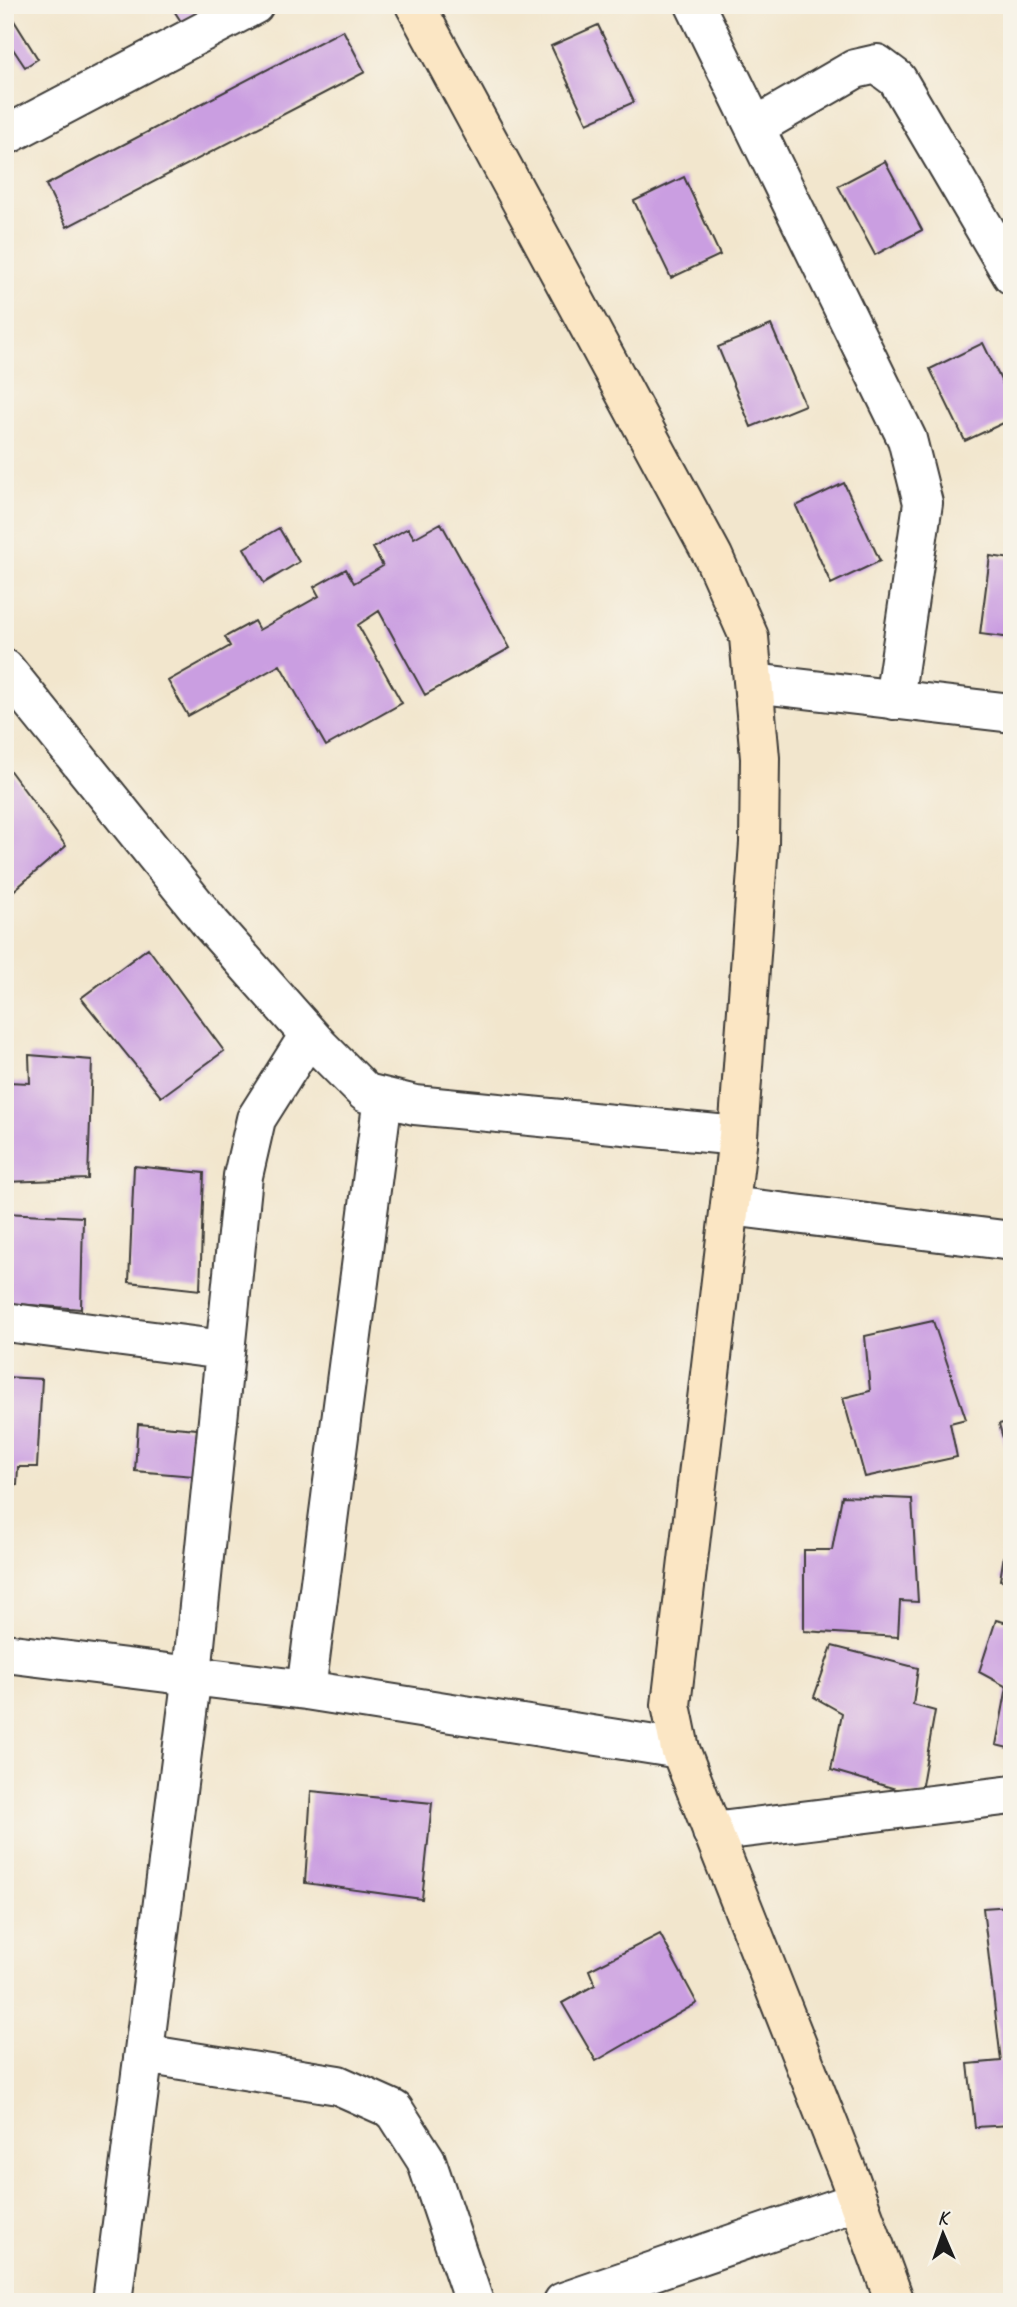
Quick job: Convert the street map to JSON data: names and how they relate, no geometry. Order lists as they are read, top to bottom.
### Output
{
  "north": "top"
}
